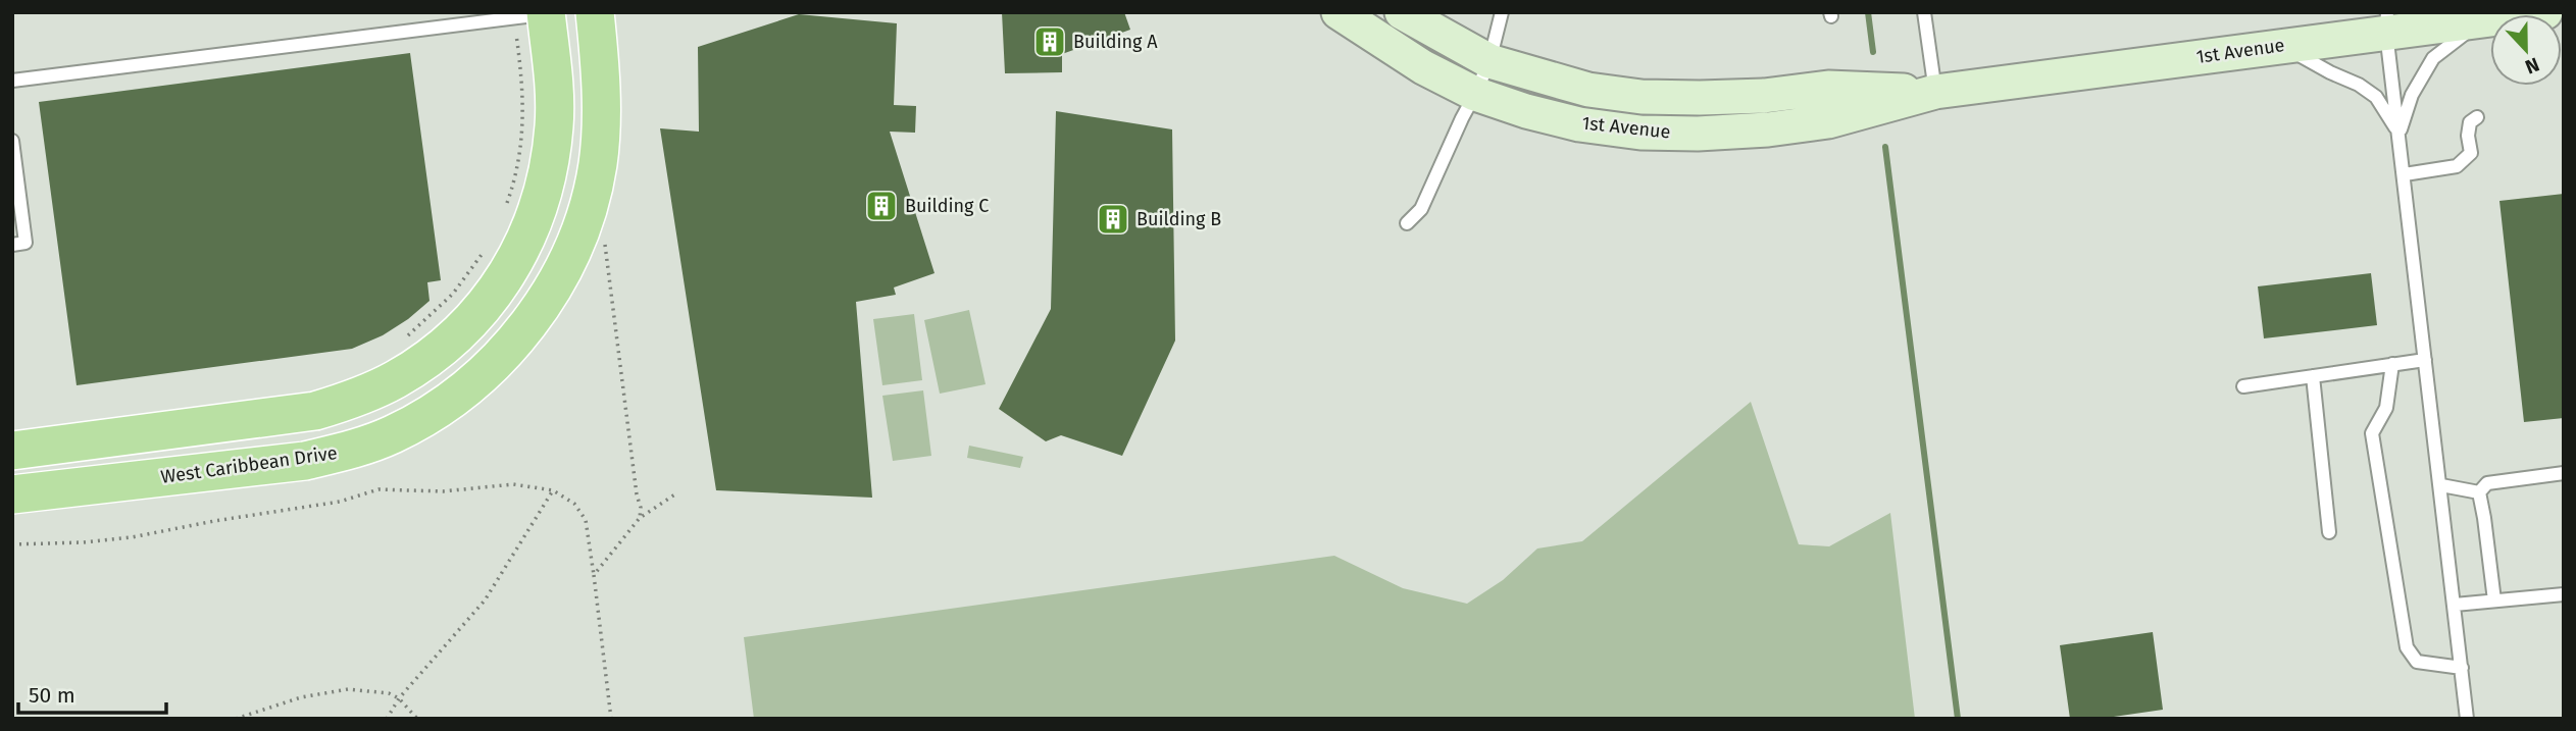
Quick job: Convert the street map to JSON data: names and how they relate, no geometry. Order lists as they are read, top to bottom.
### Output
{
  "streets": {
    "main road": ["West Caribbean Drive"],
    "street": ["1st Avenue"]
  },
  "places": {
    "building": ["Building A", "Building C", "Building B"]
  },
  "scale_bar": "50 m",
  "north": "bottom"
}
